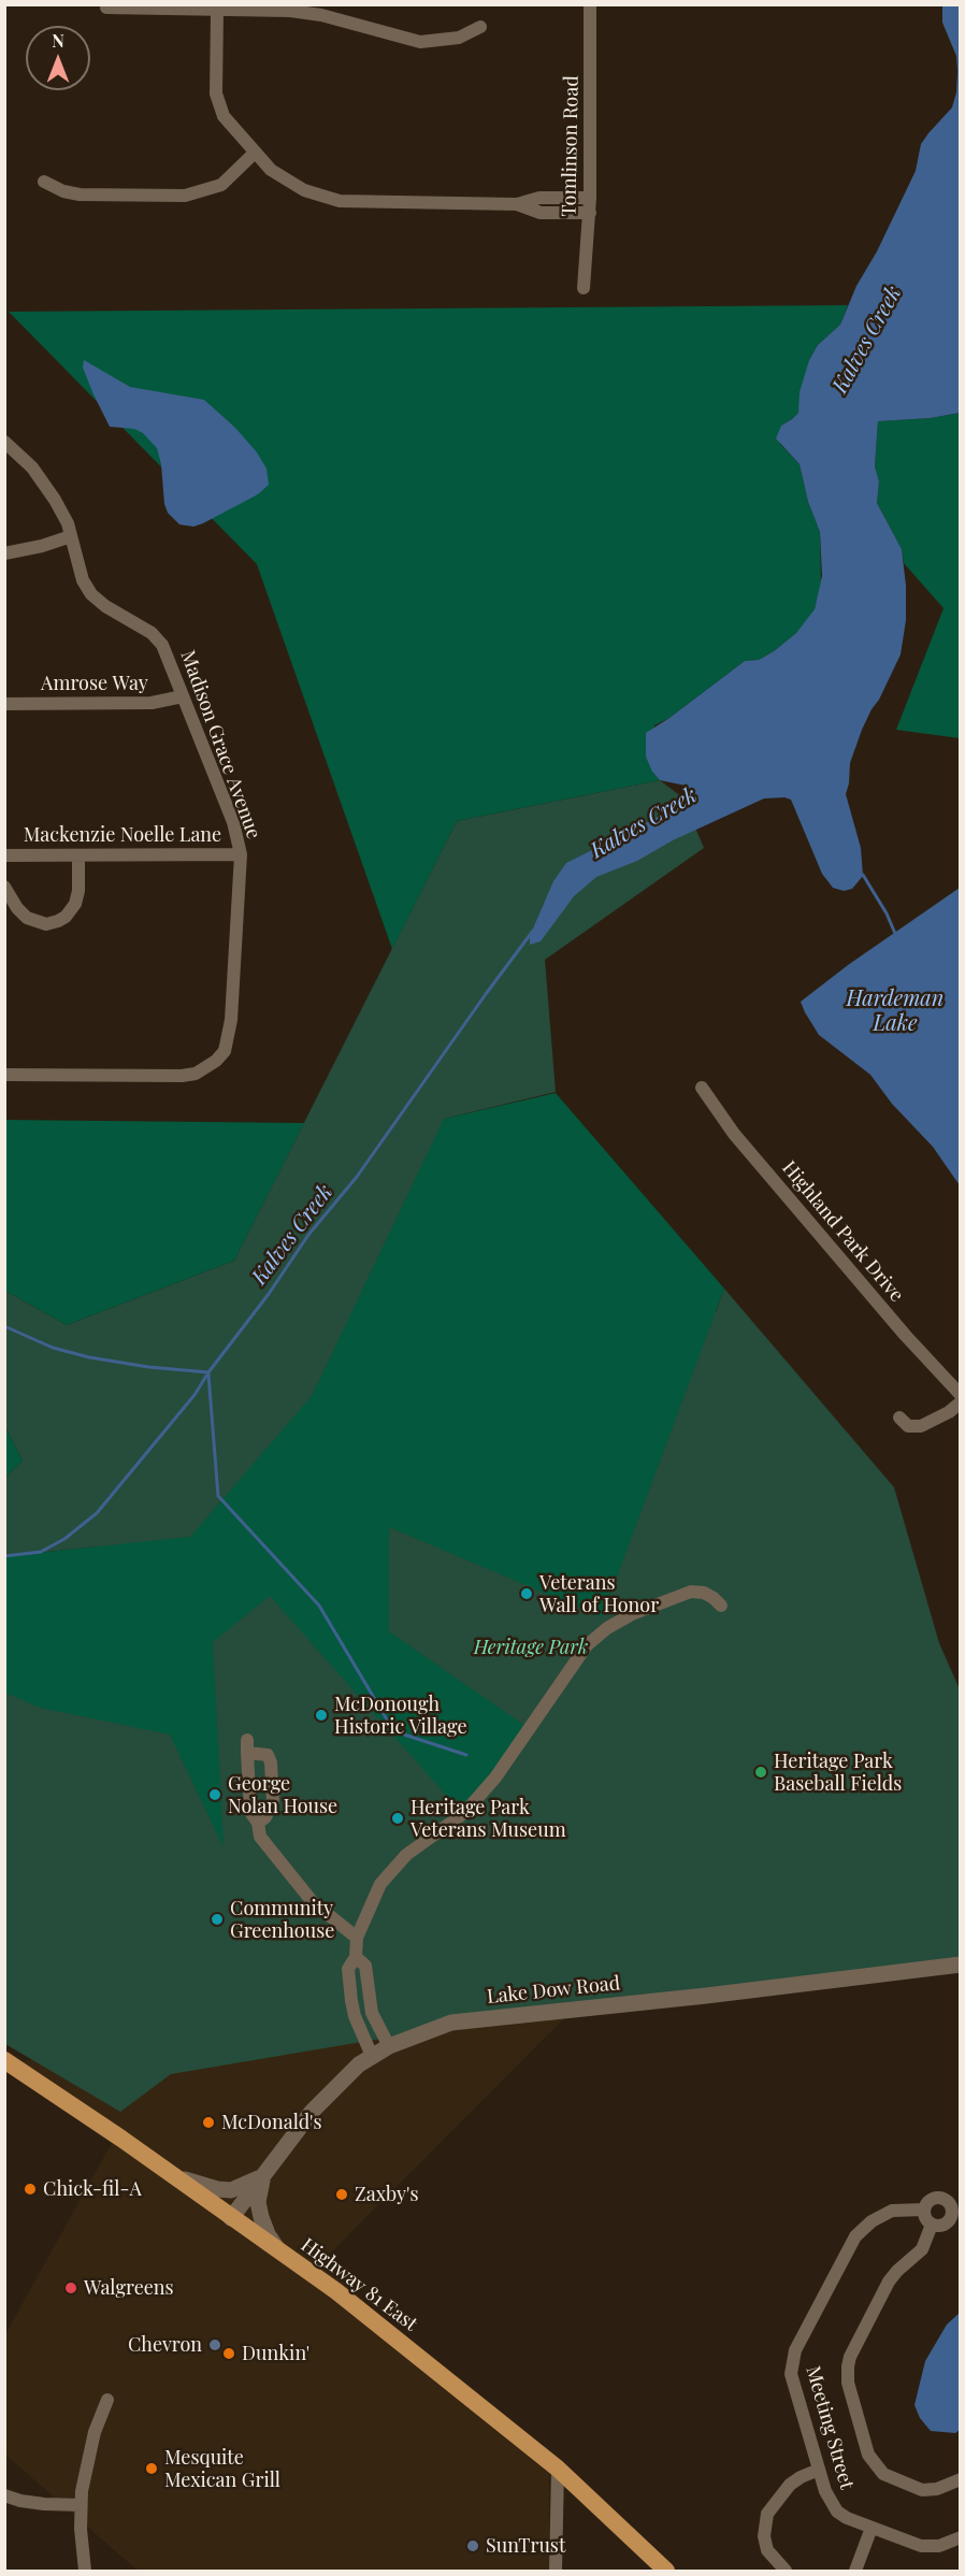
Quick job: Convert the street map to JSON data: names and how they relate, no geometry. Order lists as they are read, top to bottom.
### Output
{
  "streets": {
    "main road": ["Highway 81 East"],
    "street": [
      "Tomlinson Road",
      "Amrose Way",
      "Madison Grace Avenue",
      "Mackenzie Noelle Lane",
      "Highland Park Drive",
      "Lake Dow Road",
      "Meeting Street"
    ]
  },
  "crossings": [
    ["Amrose Way", "Madison Grace Avenue"],
    ["Madison Grace Avenue", "Mackenzie Noelle Lane"],
    ["Lake Dow Road", "Highway 81 East"]
  ],
  "water": ["Kalves Creek", "Hardeman Lake"],
  "parks": ["Heritage Park"],
  "places": [
    "Veterans Wall of Honor",
    "McDonough Historic Village",
    "Heritage Park Baseball Fields",
    "George Nolan House",
    "Heritage Park Veterans Museum",
    "Community Greenhouse",
    "McDonald's",
    "Chick-fil-A",
    "Zaxby's",
    "Walgreens",
    "Chevron",
    "Dunkin'",
    "Mesquite Mexican Grill",
    "SunTrust"
  ],
  "north": "top"
}
